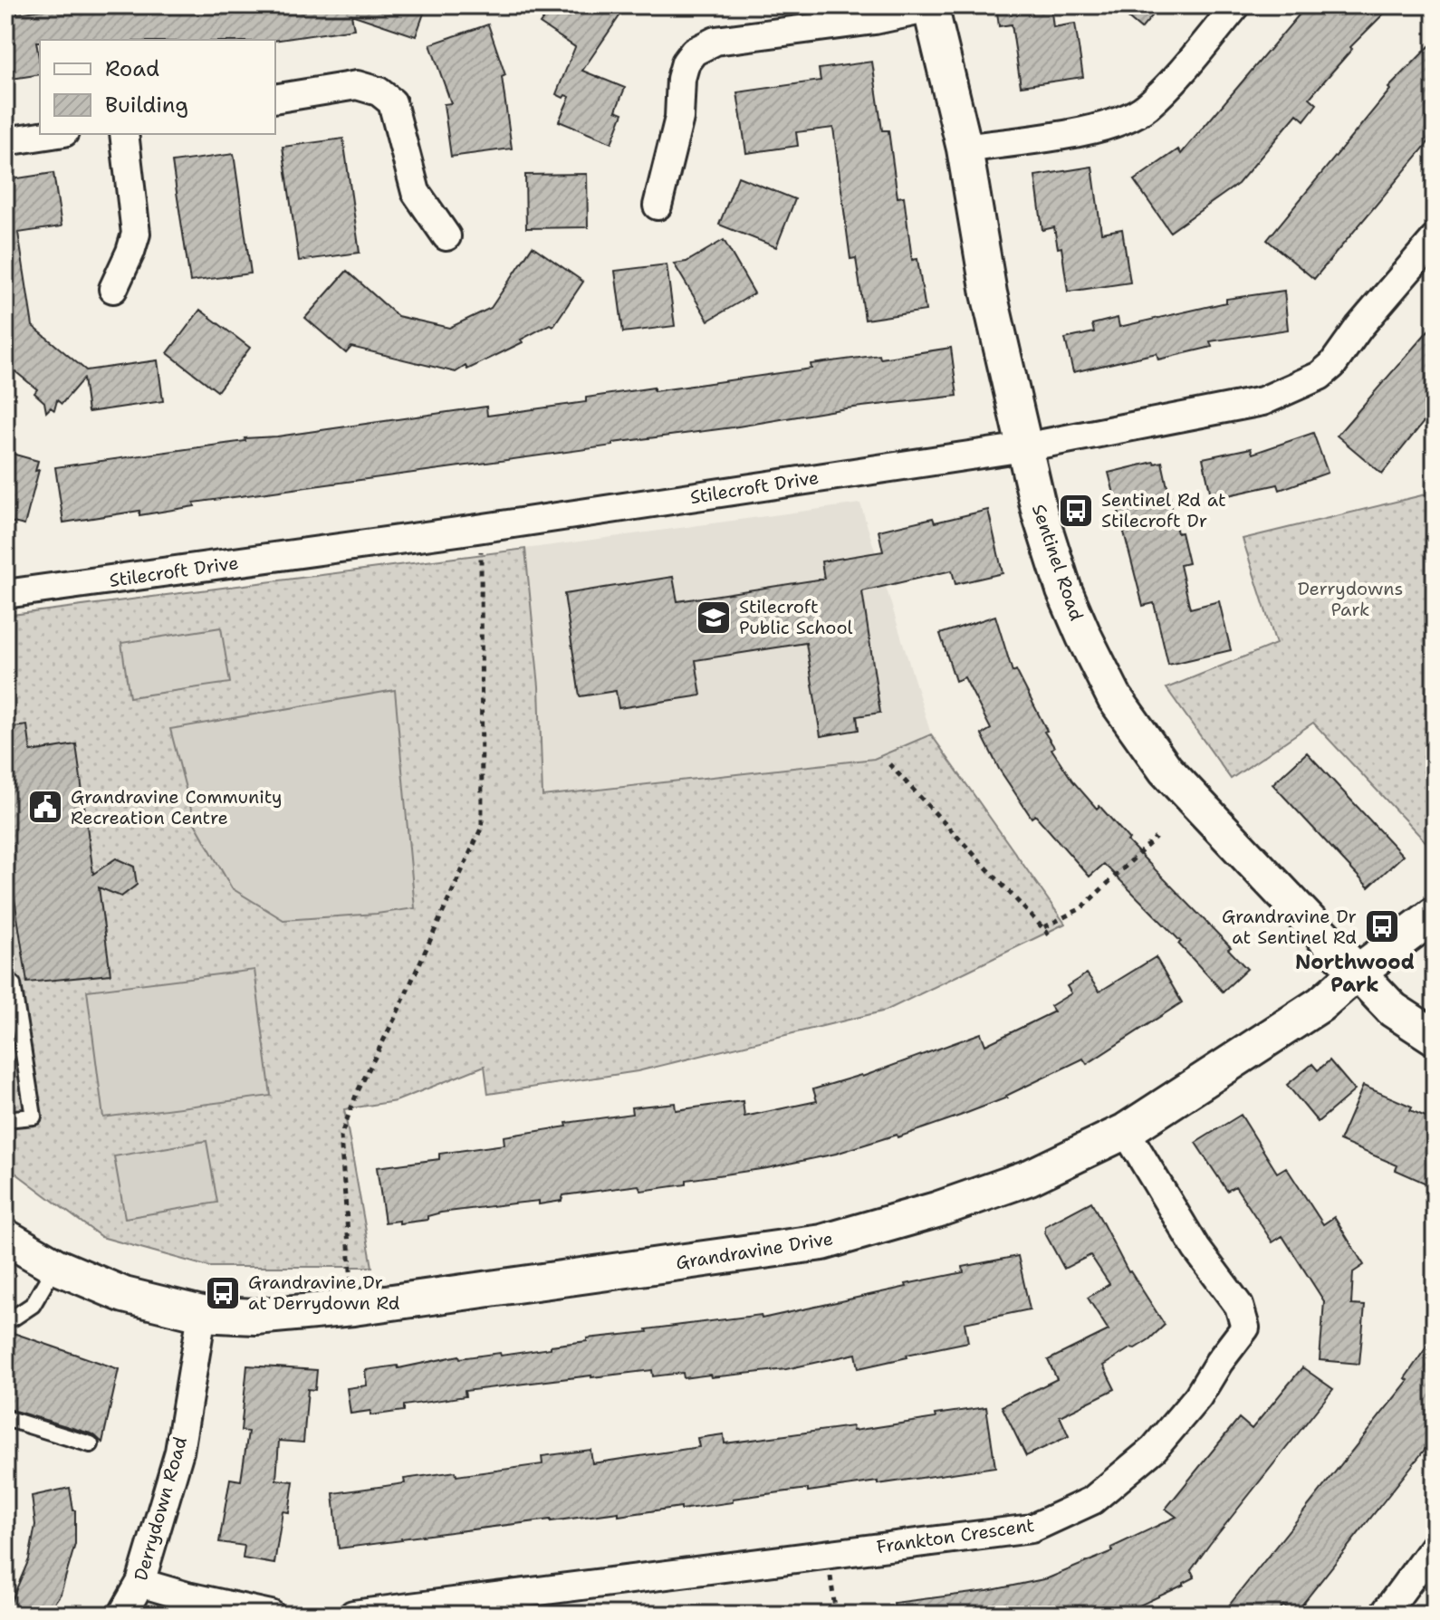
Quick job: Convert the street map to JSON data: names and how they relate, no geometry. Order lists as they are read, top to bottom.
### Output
{
  "streets": {
    "street": [
      "Stilecroft Drive",
      "Sentinel Road",
      "Grandravine Drive",
      "Derrydown Road",
      "Frankton Crescent"
    ]
  },
  "crossings": [
    ["Stilecroft Drive", "Sentinel Road"],
    ["Sentinel Road", "Grandravine Drive"],
    ["Grandravine Drive", "Derrydown Road"],
    ["Grandravine Drive", "Frankton Crescent"]
  ],
  "districts": ["Northwood Park"],
  "parks": ["Derrydowns Park"],
  "places": {
    "bus stop": ["Sentinel Rd at Stilecroft Dr", "Grandravine Dr at Sentinel Rd", "Grandravine Dr at Derrydown Rd"],
    "school or university": ["Stilecroft Public School"],
    "public building": ["Grandravine Community Recreation Centre"]
  },
  "legend": ["Road", "Building"]
}
